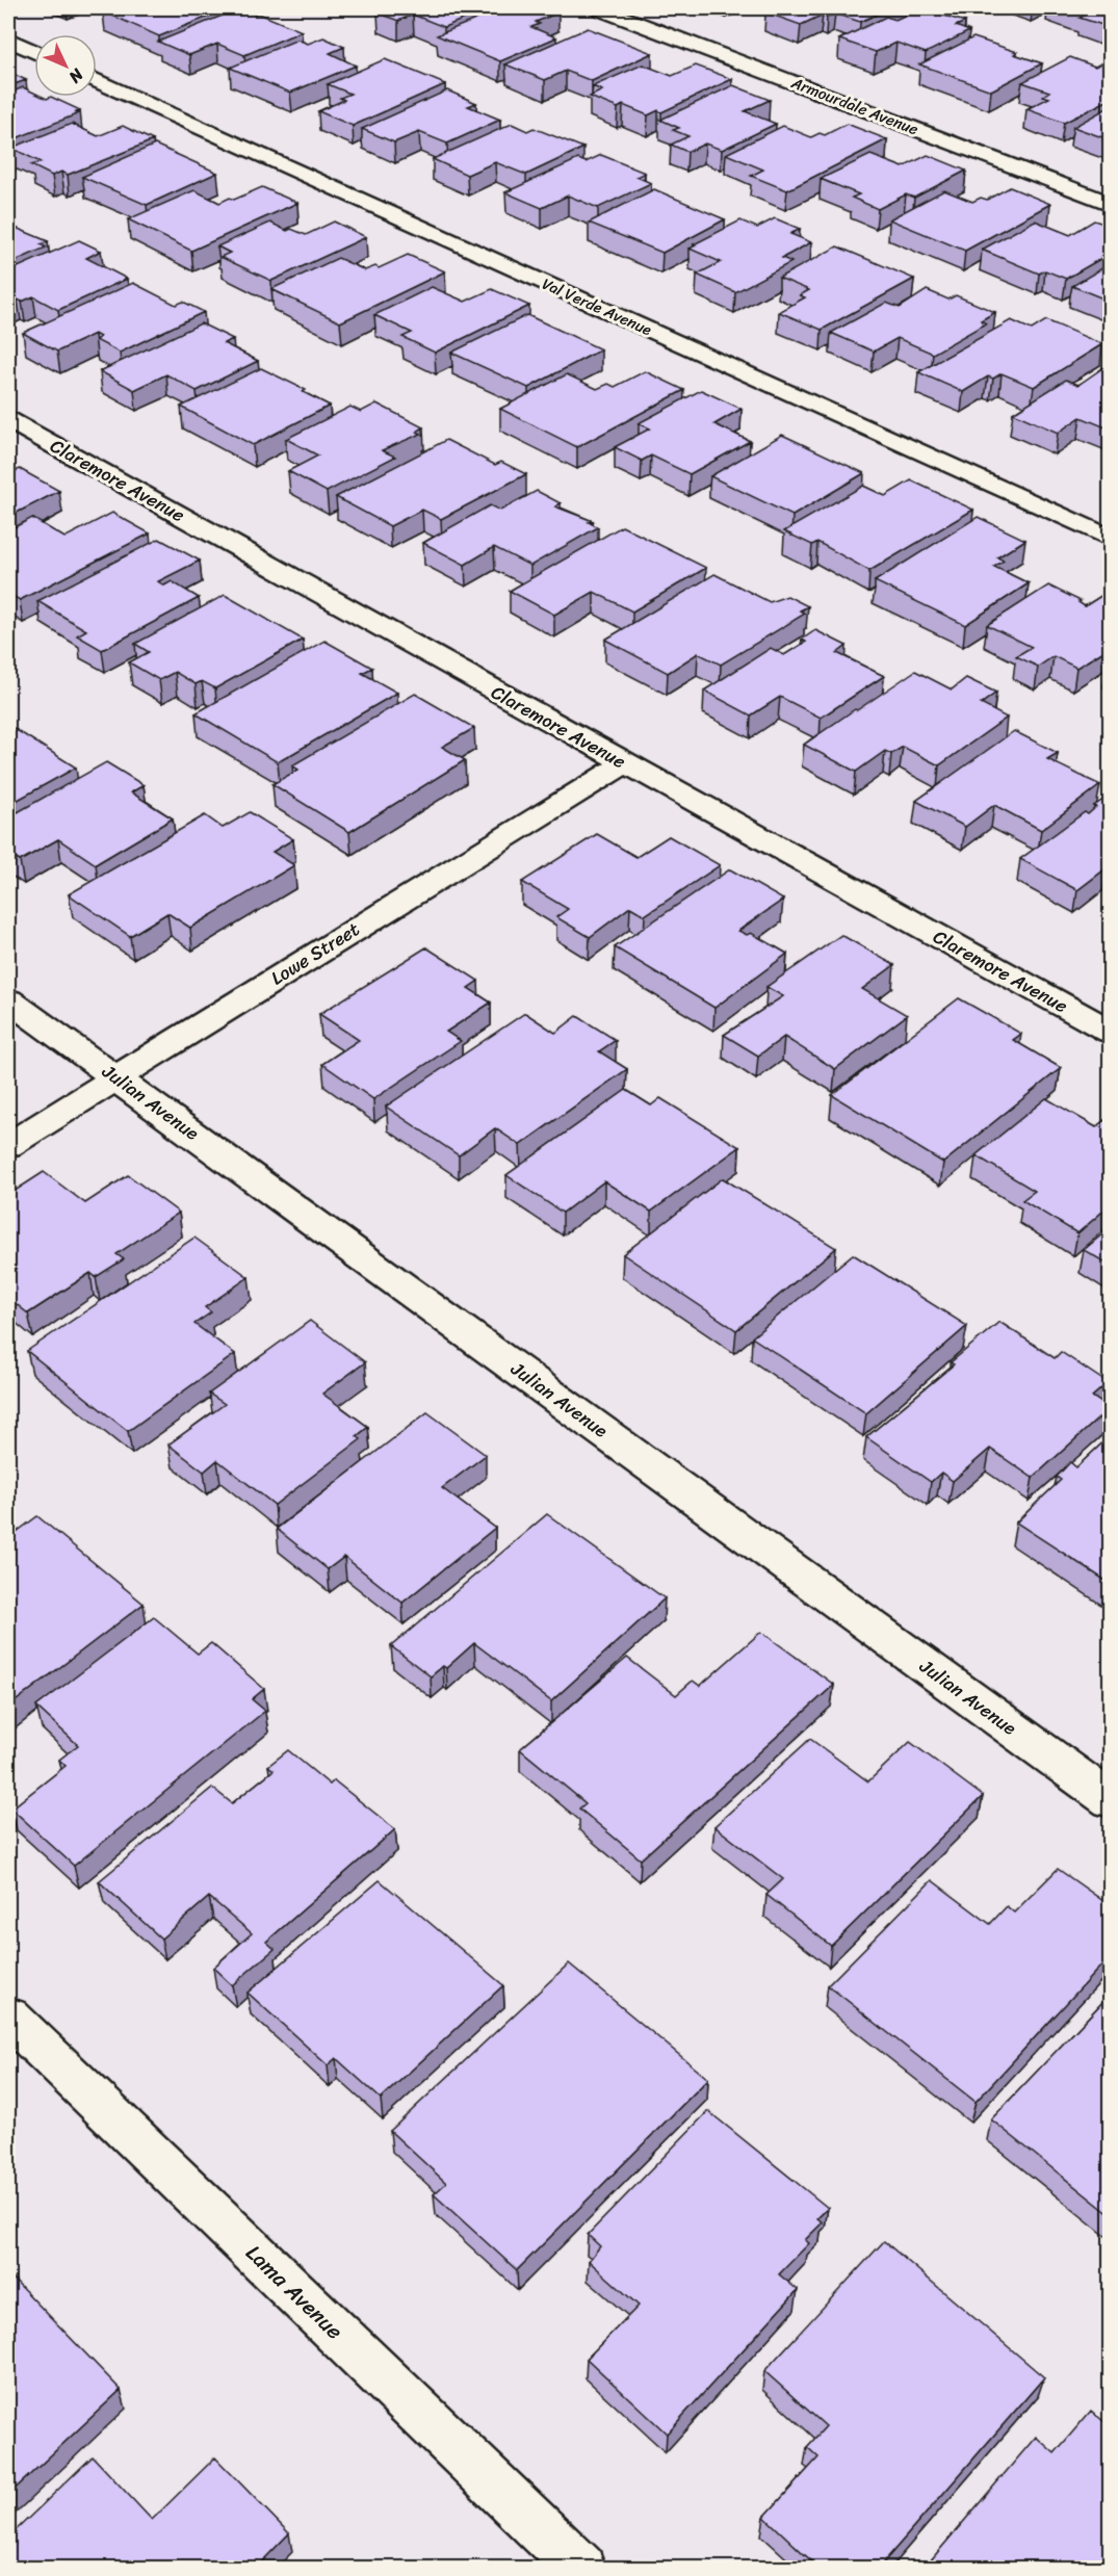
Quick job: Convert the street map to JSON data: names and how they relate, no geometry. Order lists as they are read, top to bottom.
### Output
{
  "streets": {
    "street": [
      "Armourdale Avenue",
      "Val Verde Avenue",
      "Claremore Avenue",
      "Lowe Street",
      "Julian Avenue",
      "Lama Avenue"
    ]
  },
  "crossings": [
    ["Claremore Avenue", "Lowe Street"],
    ["Lowe Street", "Julian Avenue"]
  ],
  "north": "bottom right"
}
